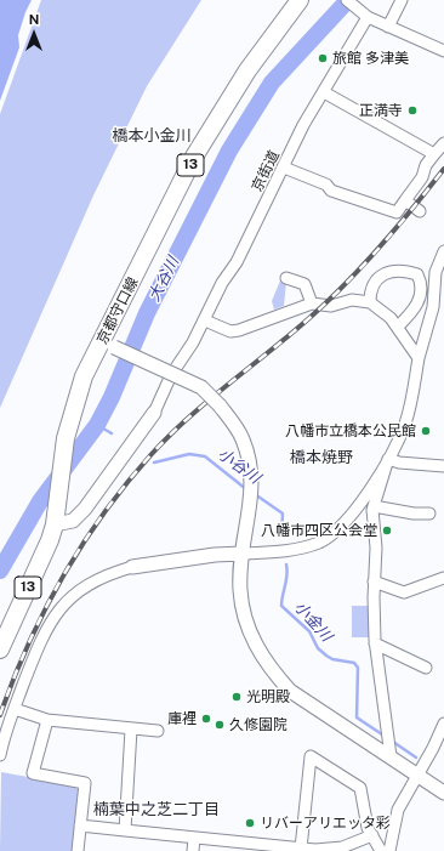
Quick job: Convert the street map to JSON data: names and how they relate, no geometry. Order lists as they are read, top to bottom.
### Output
{
  "streets": {
    "main road": ["13", "京都守口線"],
    "street": ["京街道"]
  },
  "districts": ["橋本小金川", "橋本焼野", "楠葉中之芝二丁目"],
  "water": ["大谷川", "小谷川", "小金川"],
  "places": [
    "旅館 多津美",
    "正満寺",
    "八幡市立橋本公民館",
    "八幡市四区公会堂",
    "光明殿",
    "庫裡",
    "久修園院",
    "リバーアリエッタ彩"
  ],
  "north": "top"
}
